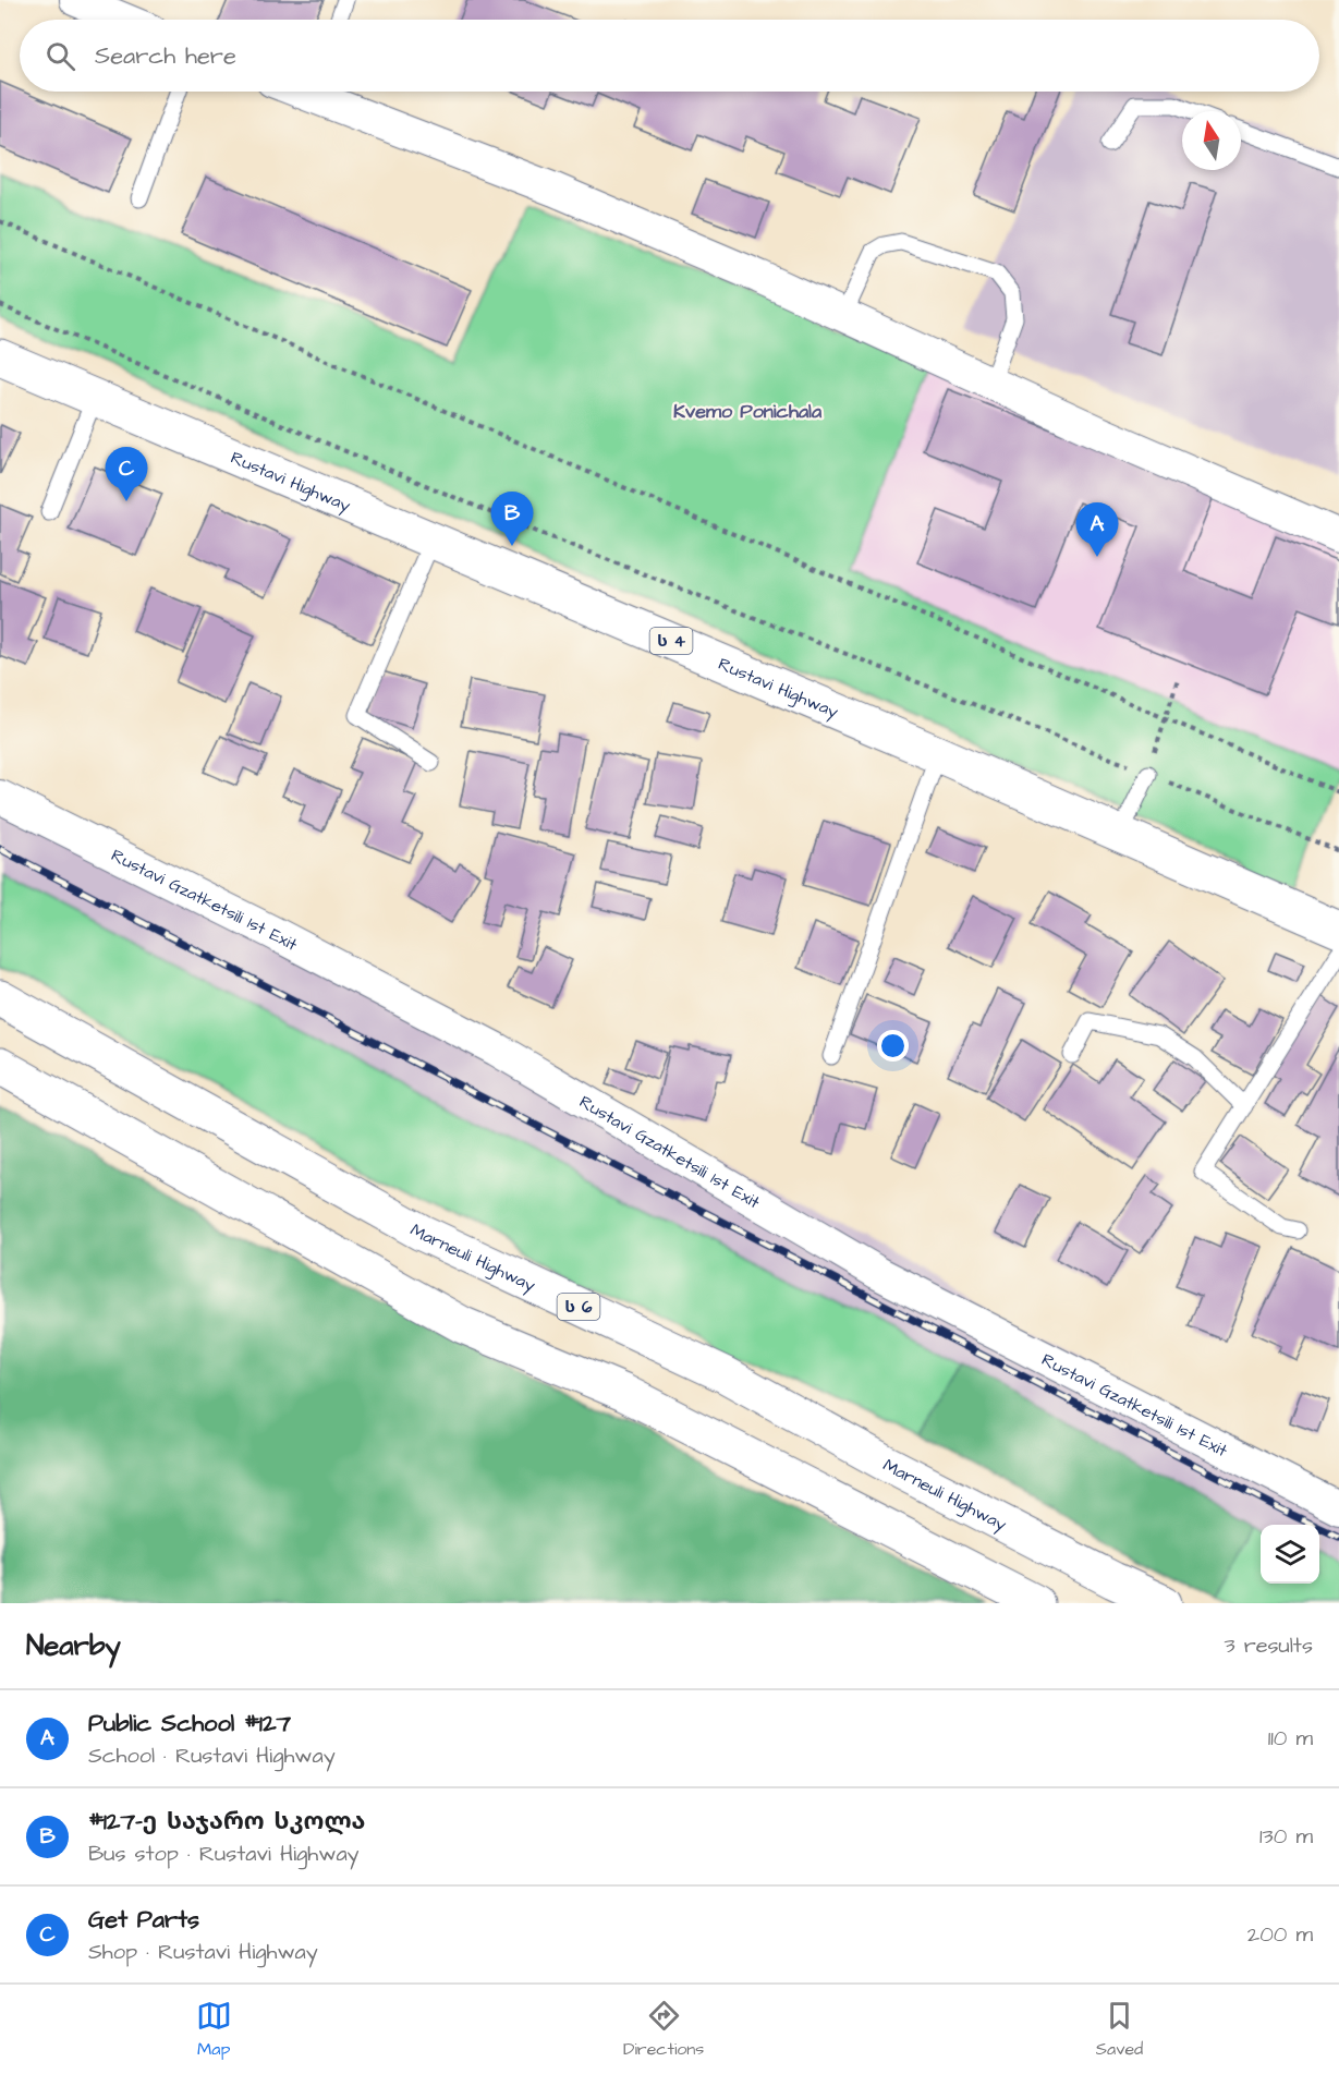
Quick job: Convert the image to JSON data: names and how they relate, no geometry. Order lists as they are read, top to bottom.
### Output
{
  "streets": {
    "highway": [
      "Rustavi Highway",
      "ს 4",
      "Marneuli Highway",
      "ს 6"
    ],
    "street": ["Rustavi Gzatketsili 1st Exit"]
  },
  "districts": ["Kvemo Ponichala"],
  "north": "top",
  "page": {
    "search": "Search here",
    "pins": ["C", "B", "A"],
    "heading": ["Nearby", "3 results"],
    "list": [
      {
        "mark": "A",
        "name": "Public School #127",
        "note": "School · Rustavi Highway",
        "value": "110 m"
      },
      {
        "mark": "B",
        "name": "#127-ე საჯარო სკოლა",
        "note": "Bus stop · Rustavi Highway",
        "value": "130 m"
      },
      {
        "mark": "C",
        "name": "Get Parts",
        "note": "Shop · Rustavi Highway",
        "value": "200 m"
      }
    ],
    "nav": ["Map", "Directions", "Saved"]
  }
}
